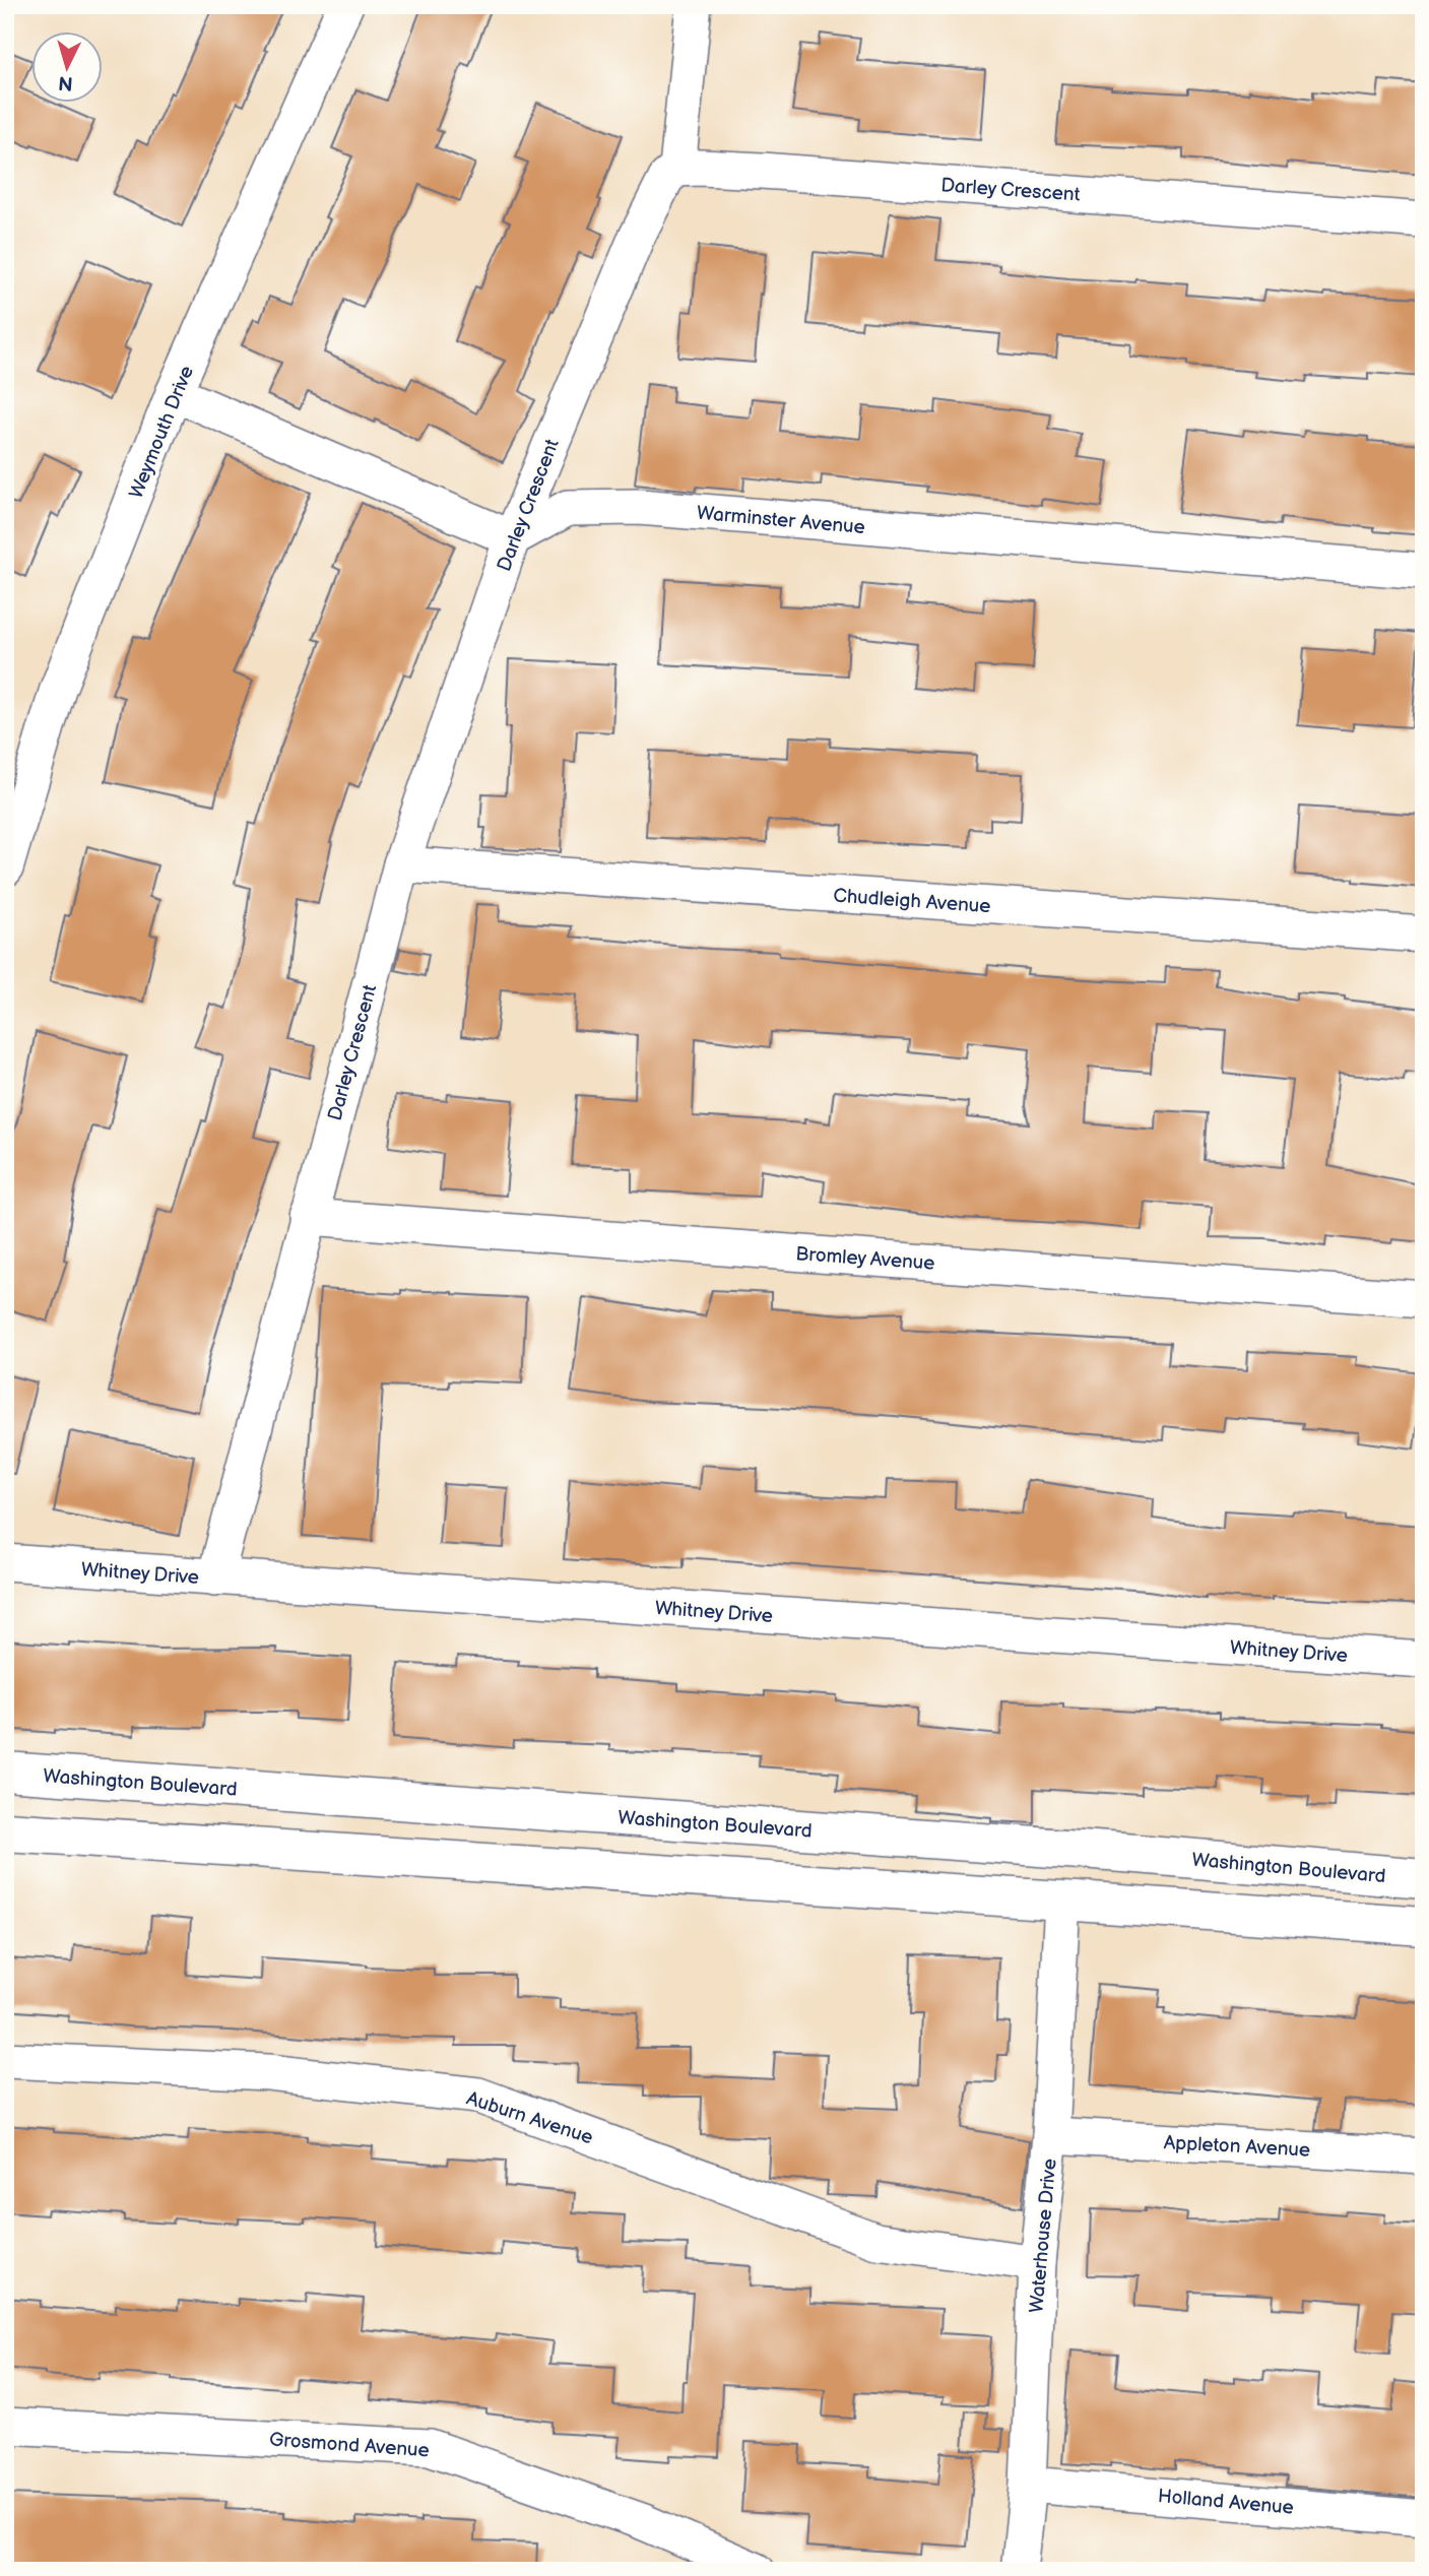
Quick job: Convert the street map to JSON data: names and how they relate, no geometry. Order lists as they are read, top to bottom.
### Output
{
  "streets": {
    "highway": ["Washington Boulevard"],
    "street": [
      "Darley Crescent",
      "Weymouth Drive",
      "Warminster Avenue",
      "Chudleigh Avenue",
      "Bromley Avenue",
      "Whitney Drive",
      "Auburn Avenue",
      "Appleton Avenue",
      "Waterhouse Drive",
      "Grosmond Avenue",
      "Holland Avenue"
    ]
  },
  "crossings": [
    ["Darley Crescent", "Warminster Avenue"],
    ["Darley Crescent", "Chudleigh Avenue"],
    ["Darley Crescent", "Bromley Avenue"],
    ["Darley Crescent", "Whitney Drive"],
    ["Auburn Avenue", "Waterhouse Drive"],
    ["Appleton Avenue", "Waterhouse Drive"],
    ["Waterhouse Drive", "Holland Avenue"]
  ],
  "north": "bottom"
}
